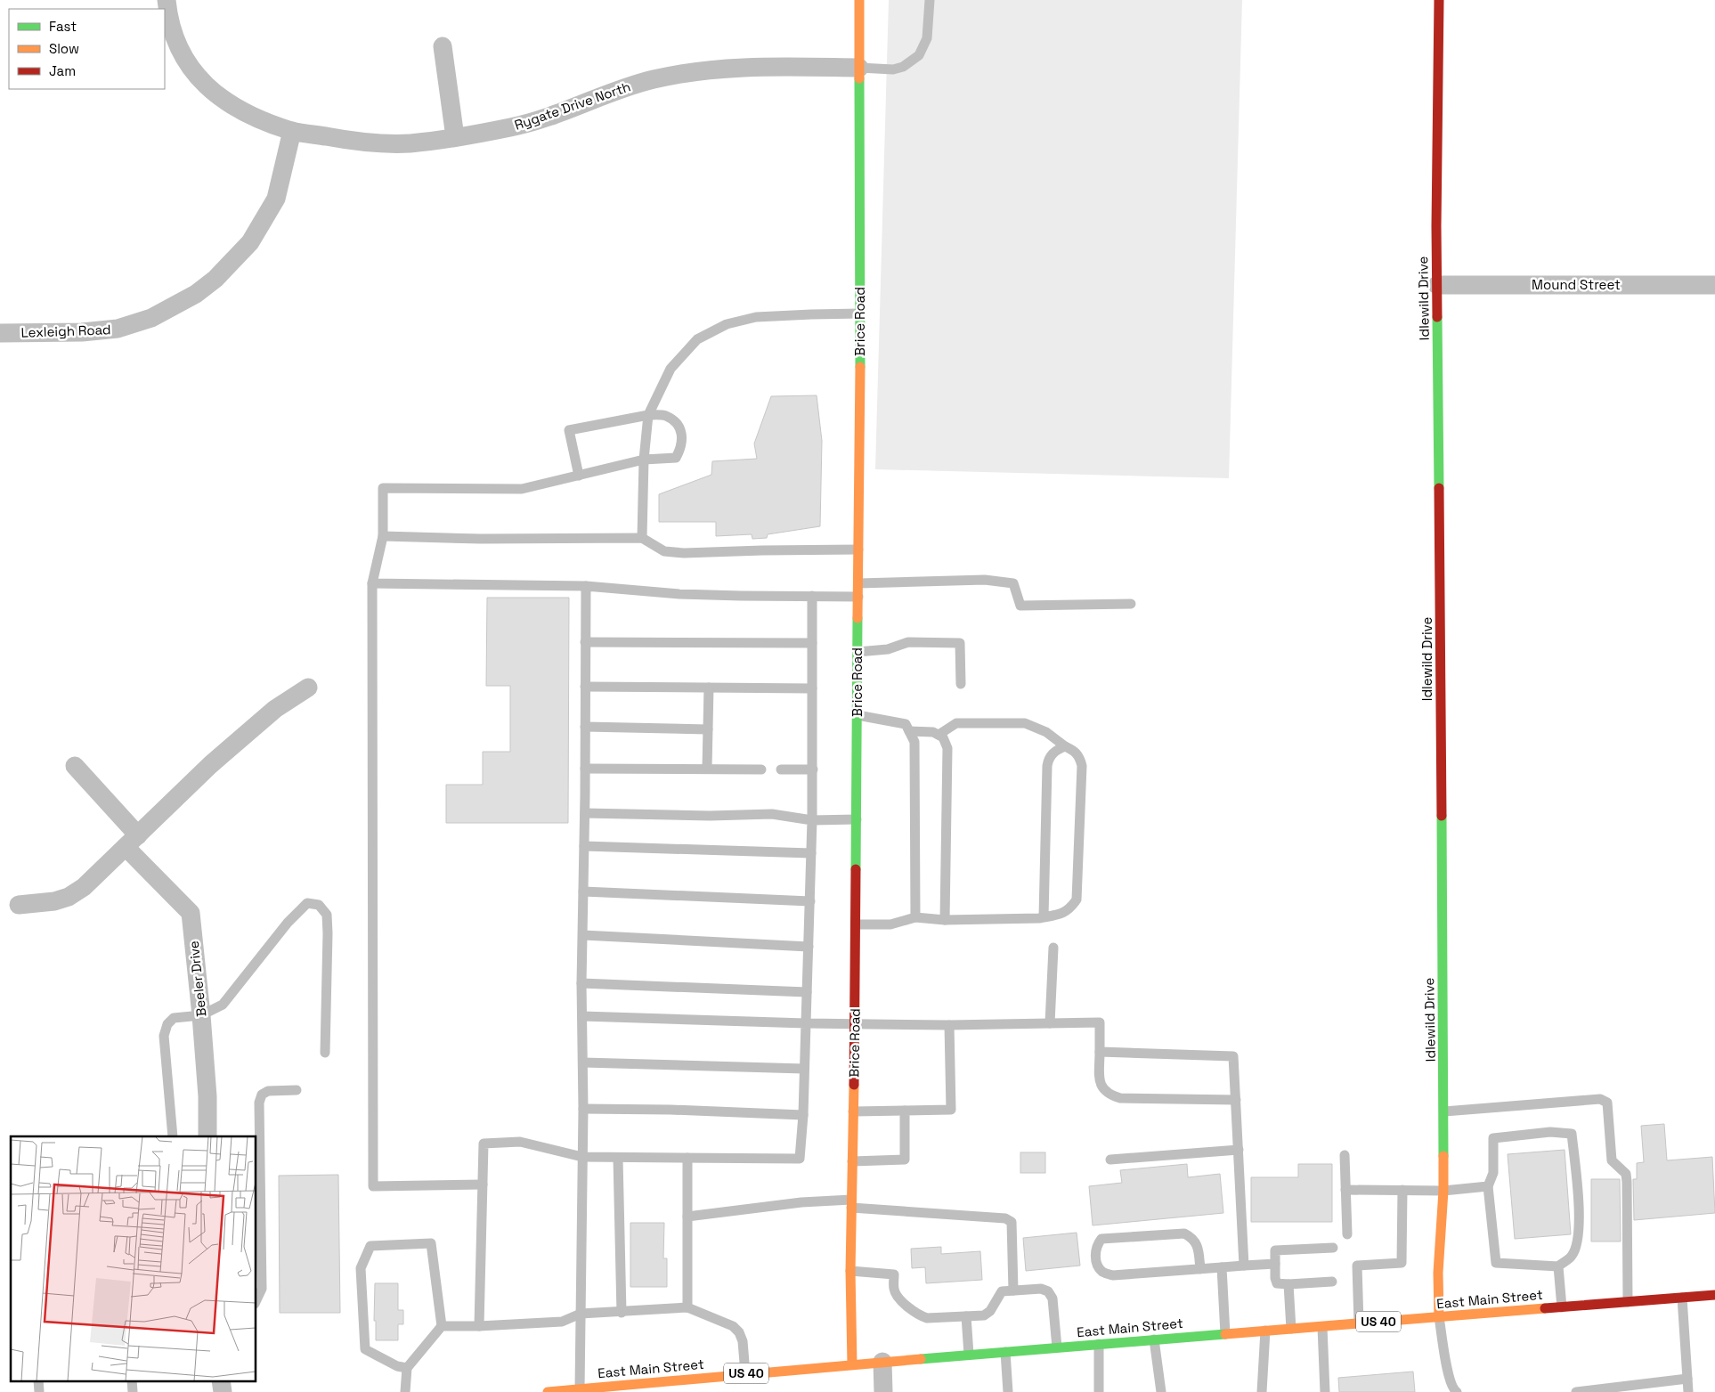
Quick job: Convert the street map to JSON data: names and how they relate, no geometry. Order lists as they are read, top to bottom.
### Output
{
  "streets": {
    "main road": [
      "Idlewild Drive",
      "Brice Road",
      "East Main Street",
      "US 40"
    ],
    "street": [
      "Rygate Drive North",
      "Mound Street",
      "Lexleigh Road",
      "Beeler Drive"
    ]
  },
  "crossings": [
    ["Rygate Drive North", "Brice Road"],
    ["Rygate Drive North", "Lexleigh Road"],
    ["Mound Street", "Idlewild Drive"],
    ["Idlewild Drive", "East Main Street"],
    ["Brice Road", "East Main Street"]
  ],
  "legend": ["Fast", "Slow", "Jam"]
}
